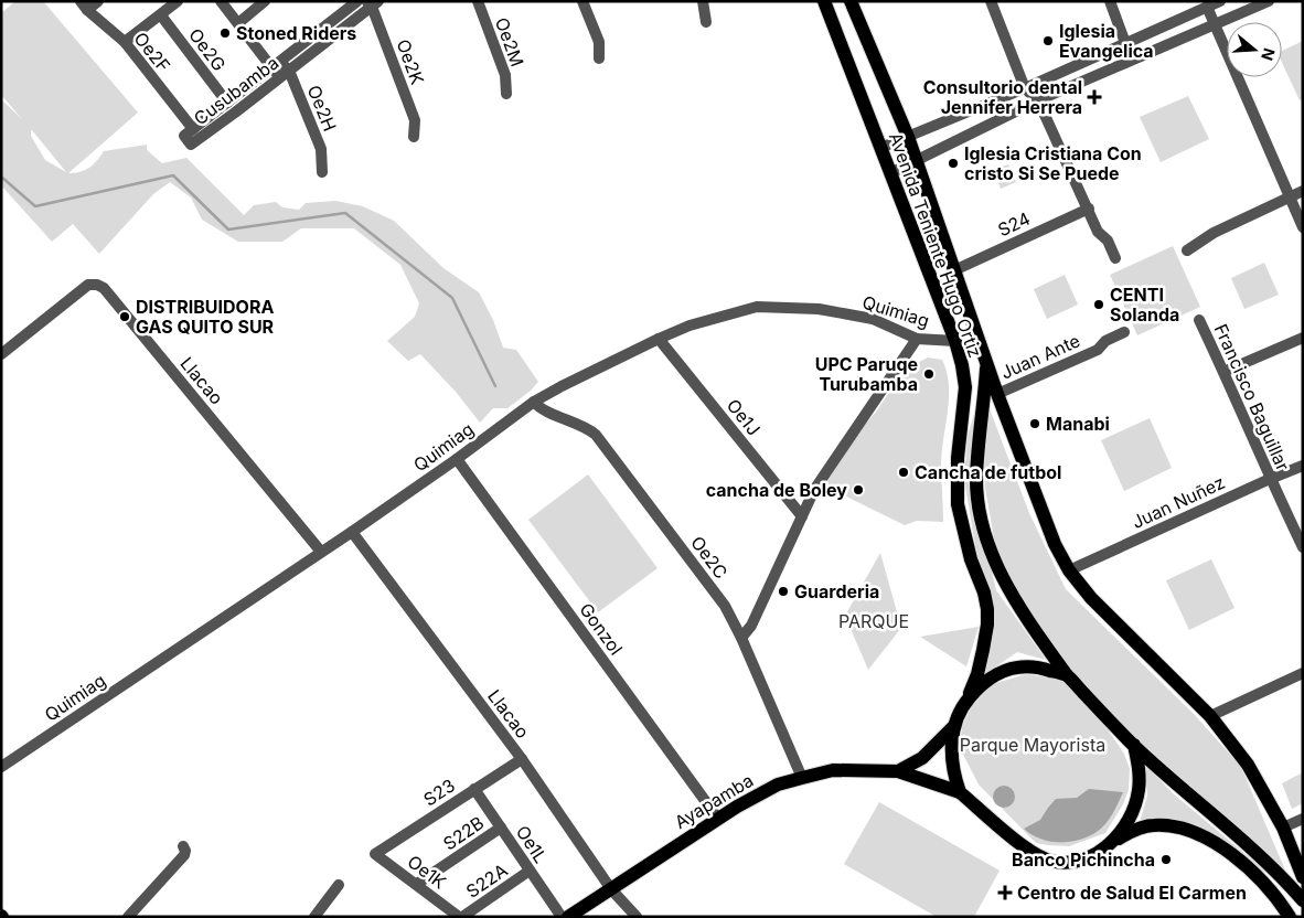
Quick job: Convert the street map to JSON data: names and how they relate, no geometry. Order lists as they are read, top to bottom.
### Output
{
  "streets": {
    "main road": ["Avenida Teniente Hugo Ortiz", "Ayapamba"],
    "street": [
      "Oe2M",
      "Oe2G",
      "Oe2F",
      "Oe2K",
      "Cusubamba",
      "Oe2H",
      "S24",
      "Quimiag",
      "Juan Ante",
      "Llacao",
      "Francisco Baguillar",
      "Oe1J",
      "Juan Nuñez",
      "Oe2C",
      "Gonzol",
      "S23",
      "S22B",
      "Oe1L",
      "Oe1K",
      "S22A"
    ]
  },
  "crossings": [
    ["Oe2G", "Cusubamba"],
    ["Oe2F", "Cusubamba"],
    ["Oe2K", "Cusubamba"],
    ["Cusubamba", "Oe2H"],
    ["S24", "Avenida Teniente Hugo Ortiz"],
    ["Avenida Teniente Hugo Ortiz", "Quimiag"],
    ["Avenida Teniente Hugo Ortiz", "Juan Ante"],
    ["Avenida Teniente Hugo Ortiz", "Juan Nuñez"],
    ["Avenida Teniente Hugo Ortiz", "Ayapamba"],
    ["Quimiag", "Llacao"],
    ["Quimiag", "Oe1J"],
    ["Quimiag", "Oe2C"],
    ["Quimiag", "Gonzol"],
    ["Llacao", "S23"],
    ["Llacao", "Ayapamba"],
    ["Francisco Baguillar", "Juan Nuñez"],
    ["Oe2C", "Ayapamba"],
    ["Gonzol", "Ayapamba"],
    ["S23", "Oe1L"],
    ["S23", "Oe1K"],
    ["S22B", "Oe1L"],
    ["S22B", "Oe1K"],
    ["Oe1L", "S22A"]
  ],
  "parks": ["PARQUE", "Parque Mayorista"],
  "places": {
    "other": [
      "Stoned Riders",
      "Iglesia Evangelica",
      "Iglesia Cristiana Con cristo Si Se Puede",
      "CENTI Solanda",
      "DISTRIBUIDORA GAS QUITO SUR",
      "UPC Paruqe Turubamba",
      "Manabi",
      "Cancha de futbol",
      "cancha de Boley",
      "Guarderia",
      "Banco Pichincha"
    ],
    "health": ["Consultorio dental Jennifer Herrera", "Centro de Salud El Carmen"]
  },
  "north": "right"
}
